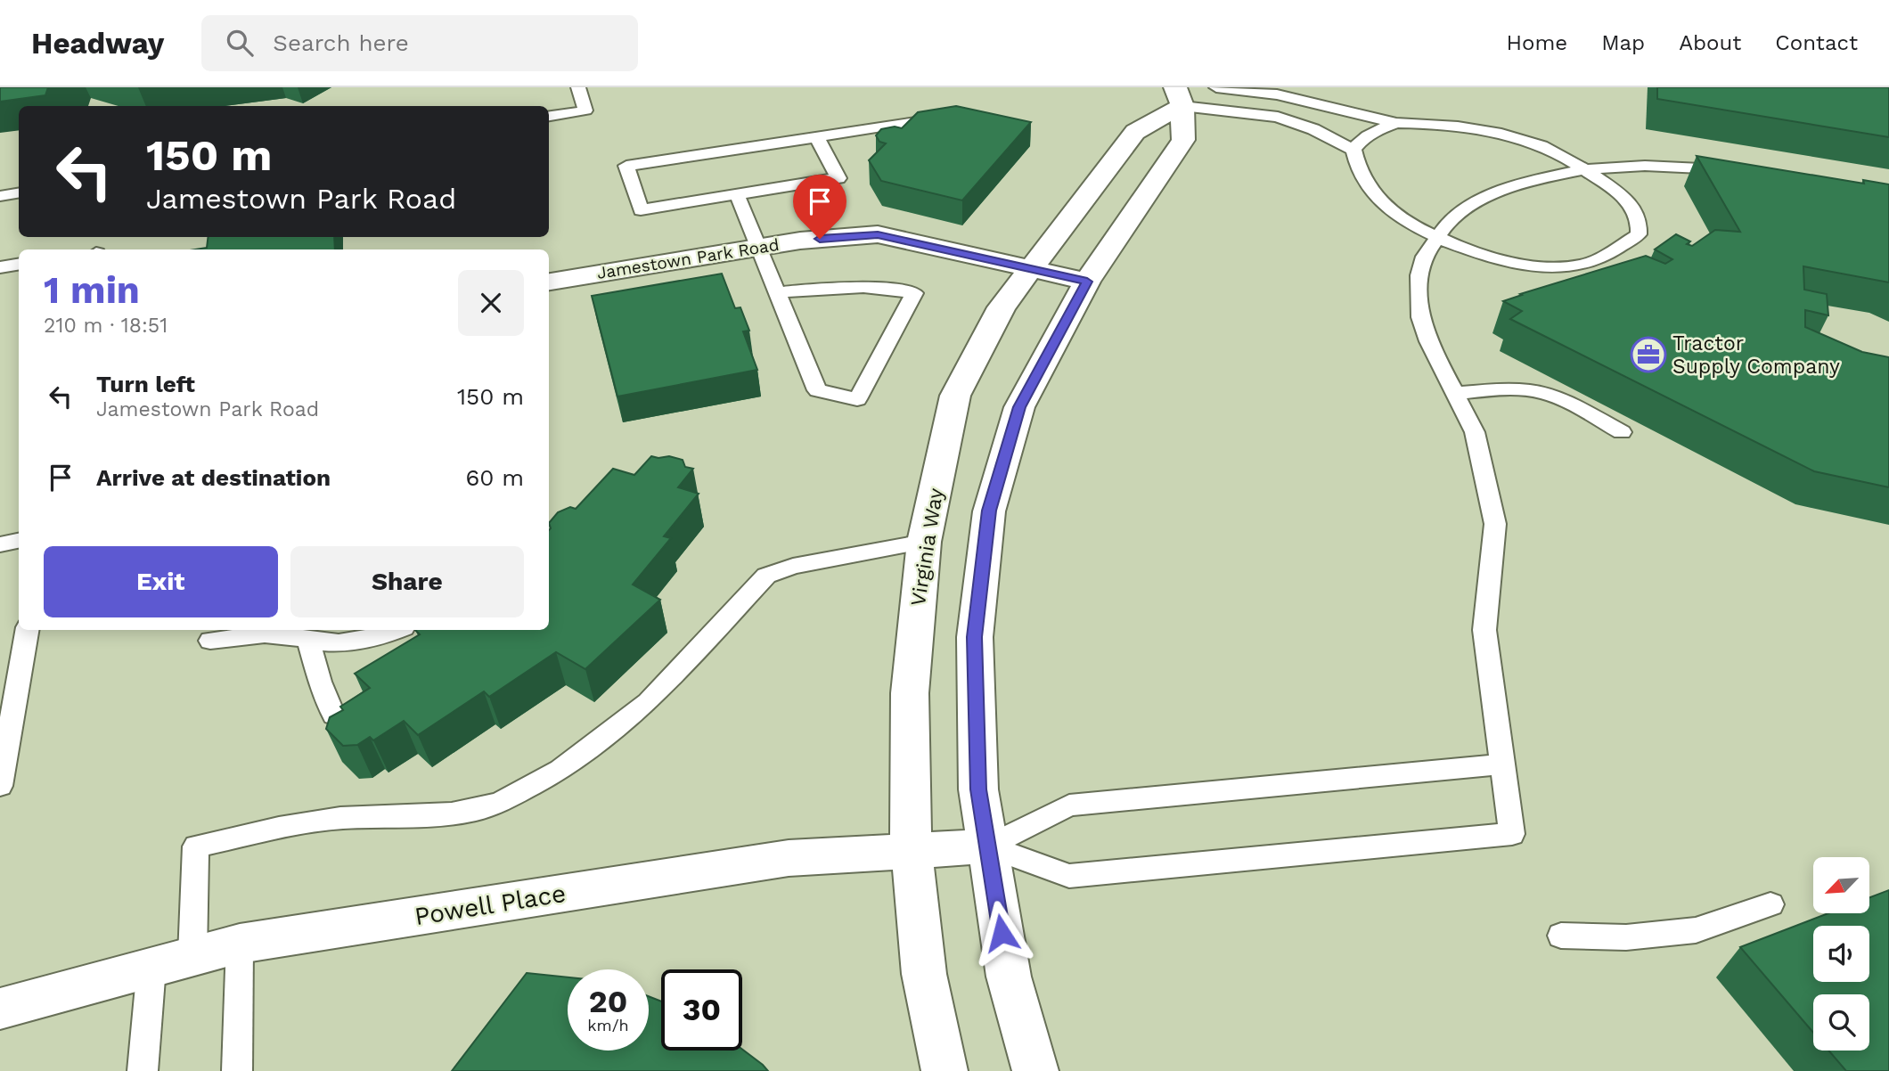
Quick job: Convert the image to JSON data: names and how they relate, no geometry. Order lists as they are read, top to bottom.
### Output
{
  "streets": {
    "street": ["Jamestown Park Road", "Virginia Way", "Powell Place"]
  },
  "crossings": [
    ["Jamestown Park Road", "Virginia Way"],
    ["Virginia Way", "Powell Place"]
  ],
  "places": {
    "office": ["Tractor Supply Company"]
  },
  "north": "bottom left",
  "page": {
    "header": "Headway",
    "search": "Search here",
    "nav": [
      "Home",
      "Map",
      "About",
      "Contact"
    ],
    "turn": ["150 m", "Jamestown Park Road"],
    "heading": ["1 min", "210 m · 18:51"],
    "list": [
      {
        "name": "Turn left",
        "note": "Jamestown Park Road",
        "value": "150 m"
      },
      {
        "name": "Arrive at destination",
        "value": "60 m"
      }
    ],
    "buttons": ["Exit", "Share"],
    "speed": "20 km/h",
    "limit": "30"
  }
}
